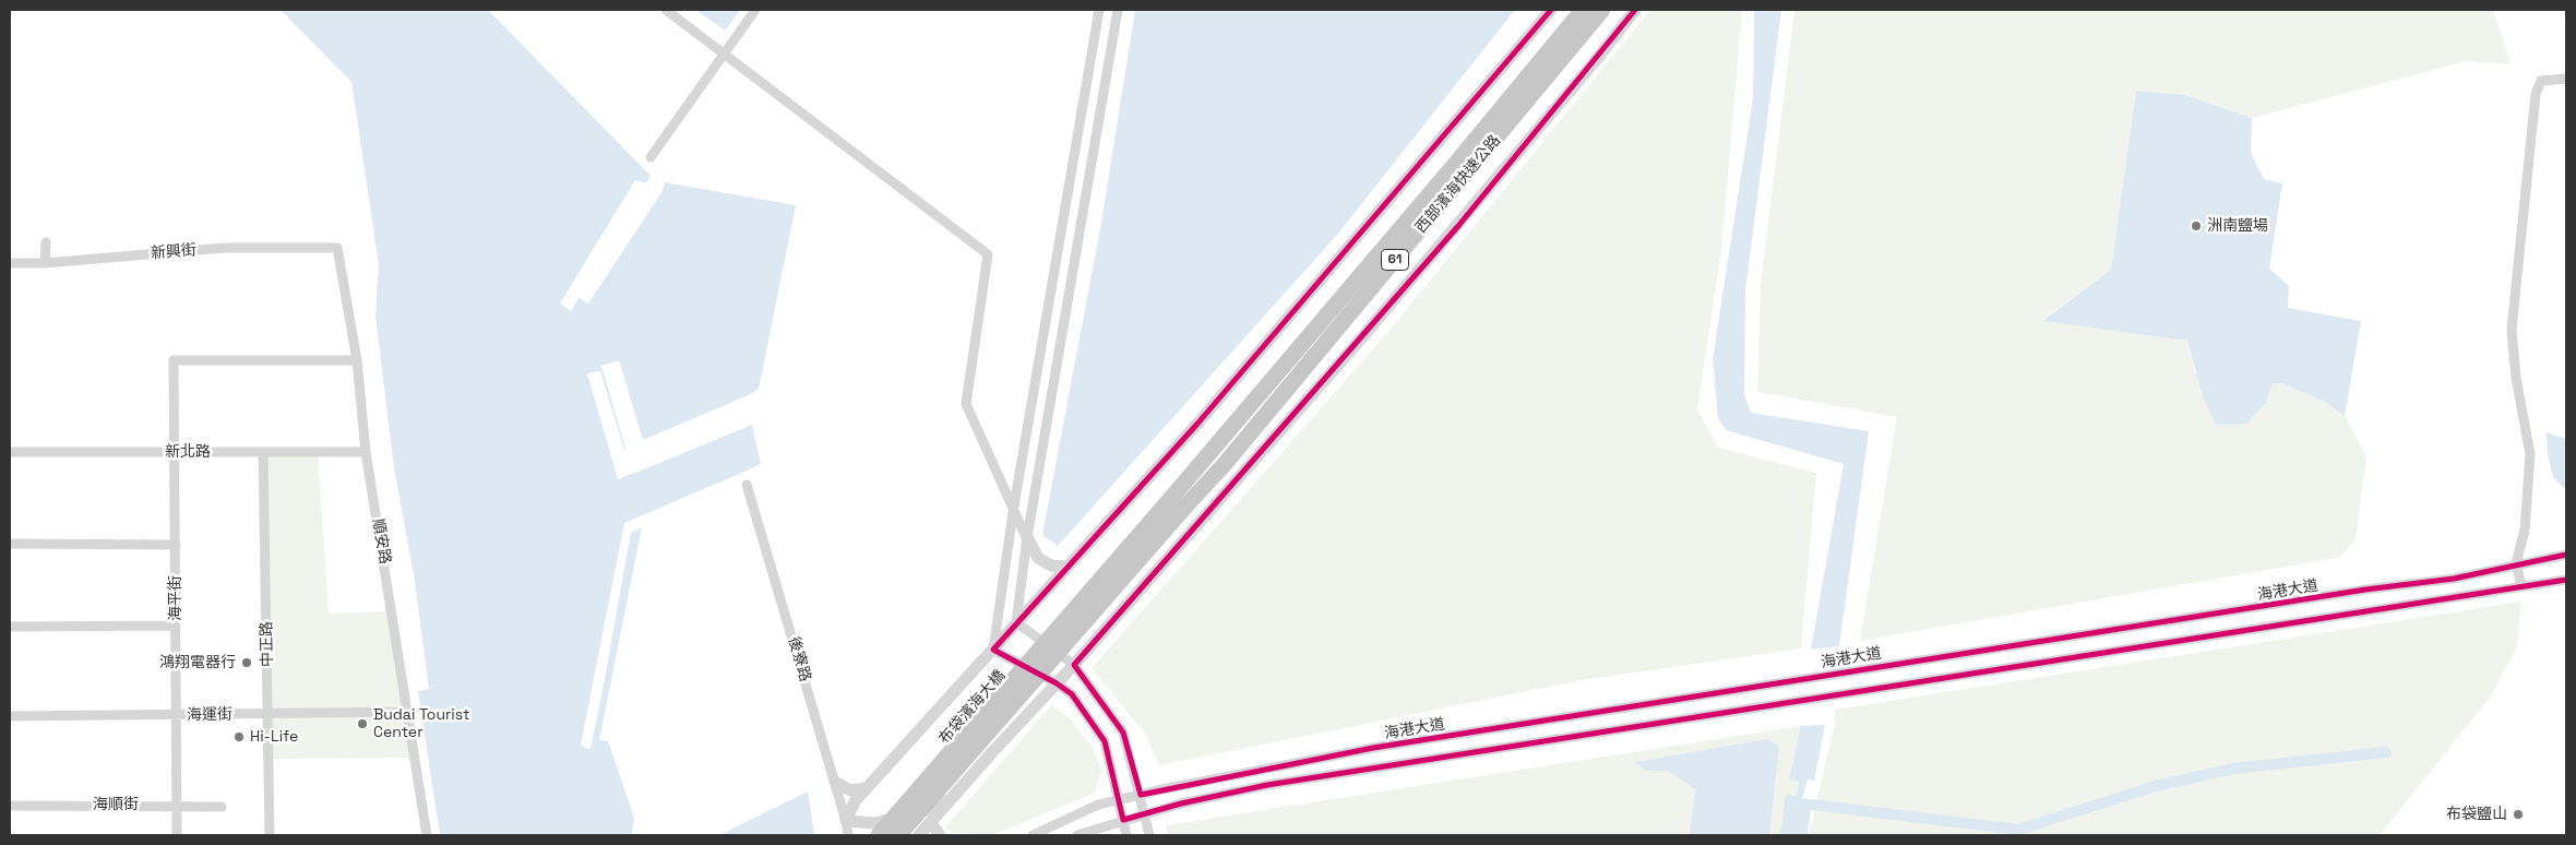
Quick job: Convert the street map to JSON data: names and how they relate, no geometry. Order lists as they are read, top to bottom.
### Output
{
  "streets": {
    "highway": ["西部濱海快速公路", "61", "布袋濱海大橋"],
    "street": [
      "新興街",
      "新北路",
      "順安路",
      "海港大道",
      "海平街",
      "中正路",
      "後寮路",
      "海運街",
      "海順街"
    ]
  },
  "crossings": [
    ["西部濱海快速公路", "布袋濱海大橋"],
    ["新興街", "順安路"],
    ["新北路", "順安路"],
    ["新北路", "海平街"],
    ["新北路", "中正路"],
    ["順安路", "海平街"],
    ["順安路", "海運街"],
    ["海平街", "海運街"],
    ["海平街", "海順街"],
    ["中正路", "海運街"]
  ],
  "places": [
    "洲南鹽場",
    "鴻翔電器行",
    "Budai Tourist Center",
    "Hi-Life",
    "布袋鹽山"
  ]
}
